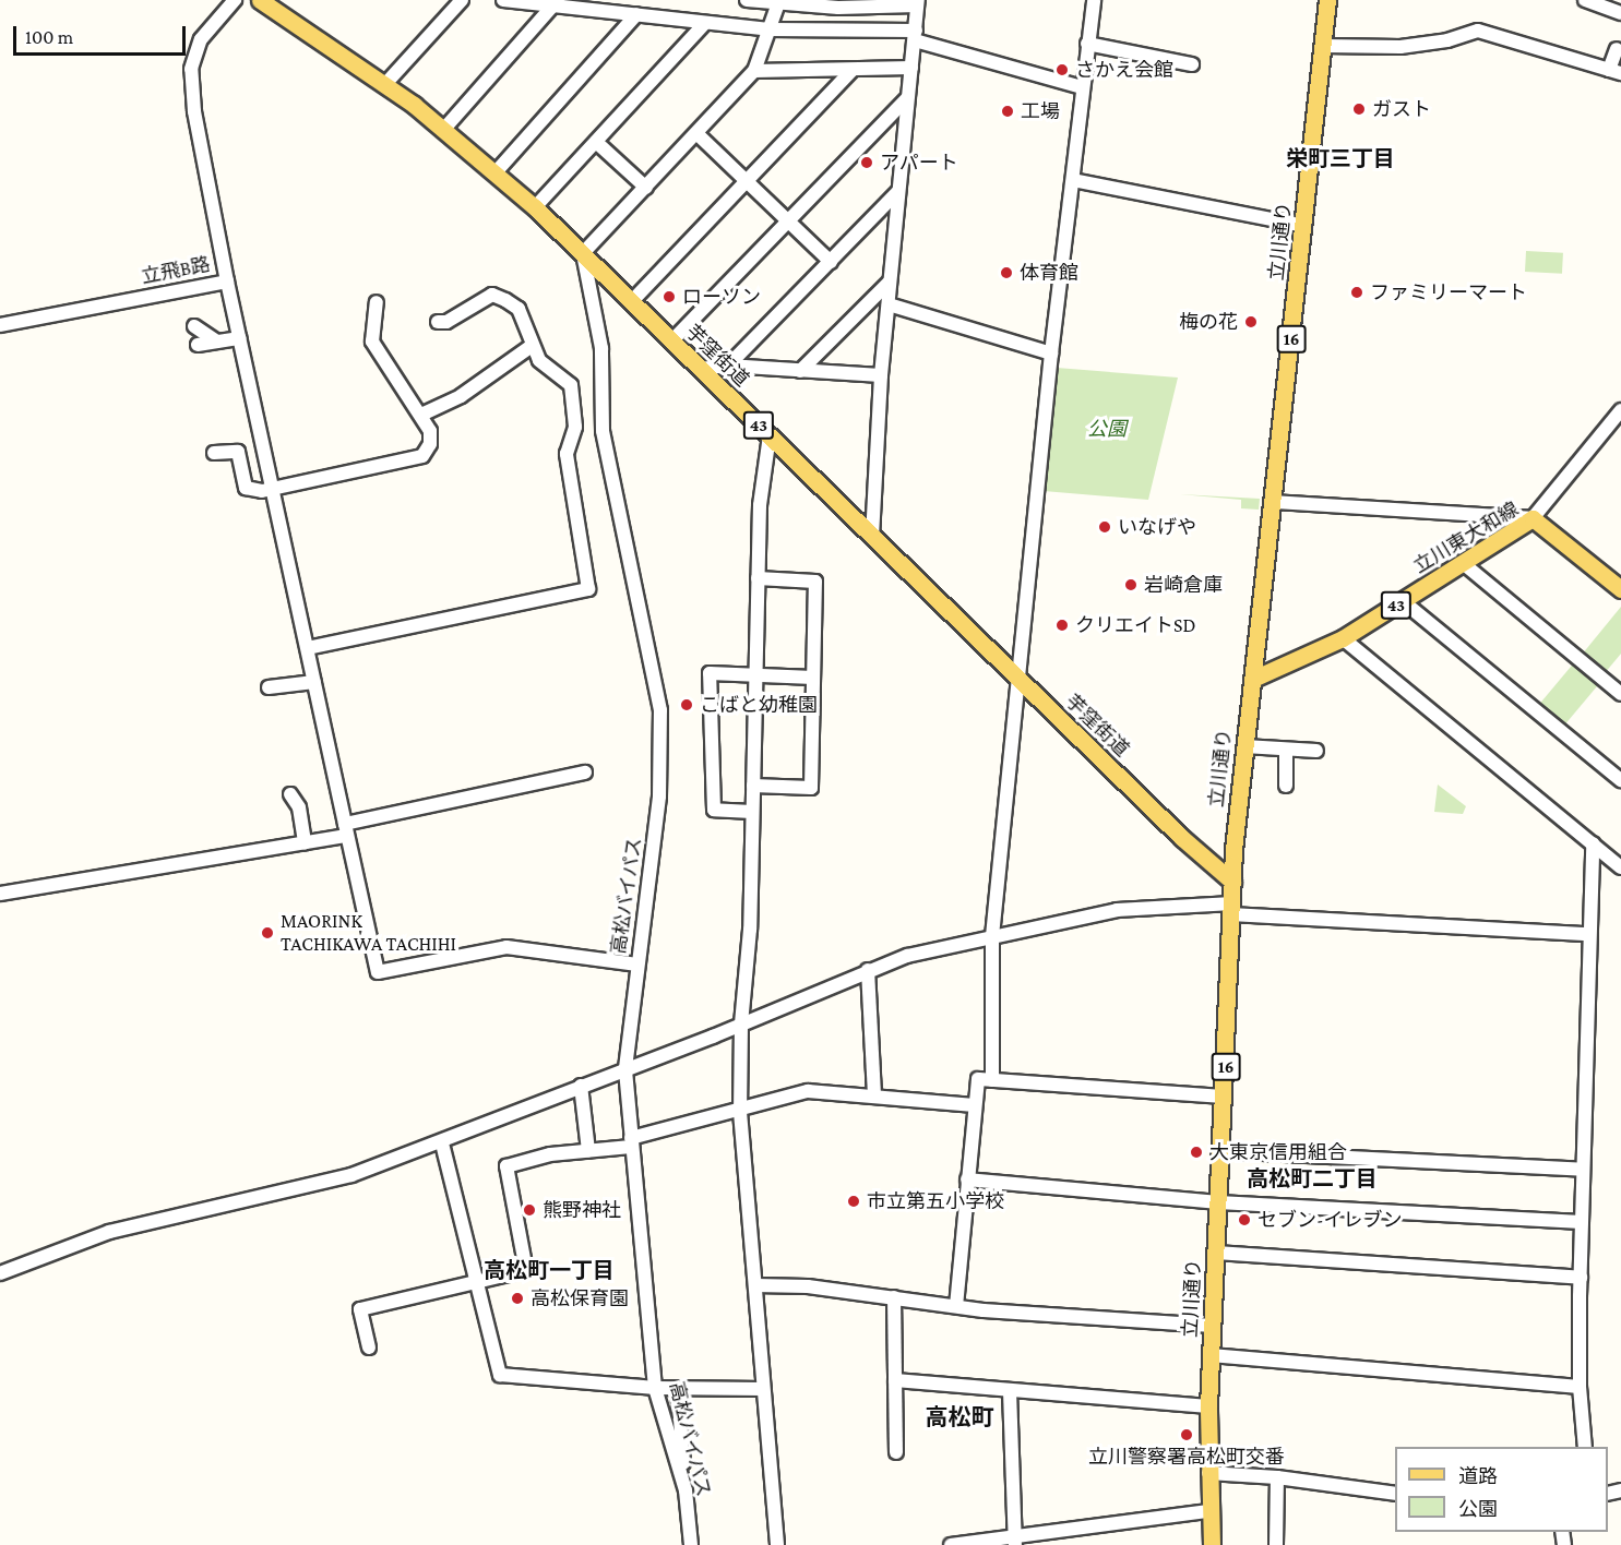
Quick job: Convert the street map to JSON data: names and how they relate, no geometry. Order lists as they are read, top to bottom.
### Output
{
  "streets": {
    "main road": [
      "立川通り",
      "16",
      "芋窪街道",
      "43",
      "立川東大和線"
    ],
    "street": ["立飛B路", "高松バイパス"]
  },
  "crossings": [
    ["立川通り", "芋窪街道"],
    ["立川通り", "立川東大和線"],
    ["芋窪街道", "高松バイパス"]
  ],
  "districts": [
    "栄町三丁目",
    "高松町二丁目",
    "高松町一丁目",
    "高松町"
  ],
  "parks": ["公園"],
  "places": [
    "さかえ会館",
    "ガスト",
    "工場",
    "アパート",
    "体育館",
    "ファミリーマート",
    "ローソン",
    "梅の花",
    "いなげや",
    "岩崎倉庫",
    "クリエイトSD",
    "こばと幼稚園",
    "MAORINK TACHIKAWA TACHIHI",
    "大東京信用組合",
    "市立第五小学校",
    "熊野神社",
    "セブン-イレブン",
    "高松保育園",
    "立川警察署高松町交番"
  ],
  "legend": ["道路", "公園"],
  "scale_bar": "100 m"
}
